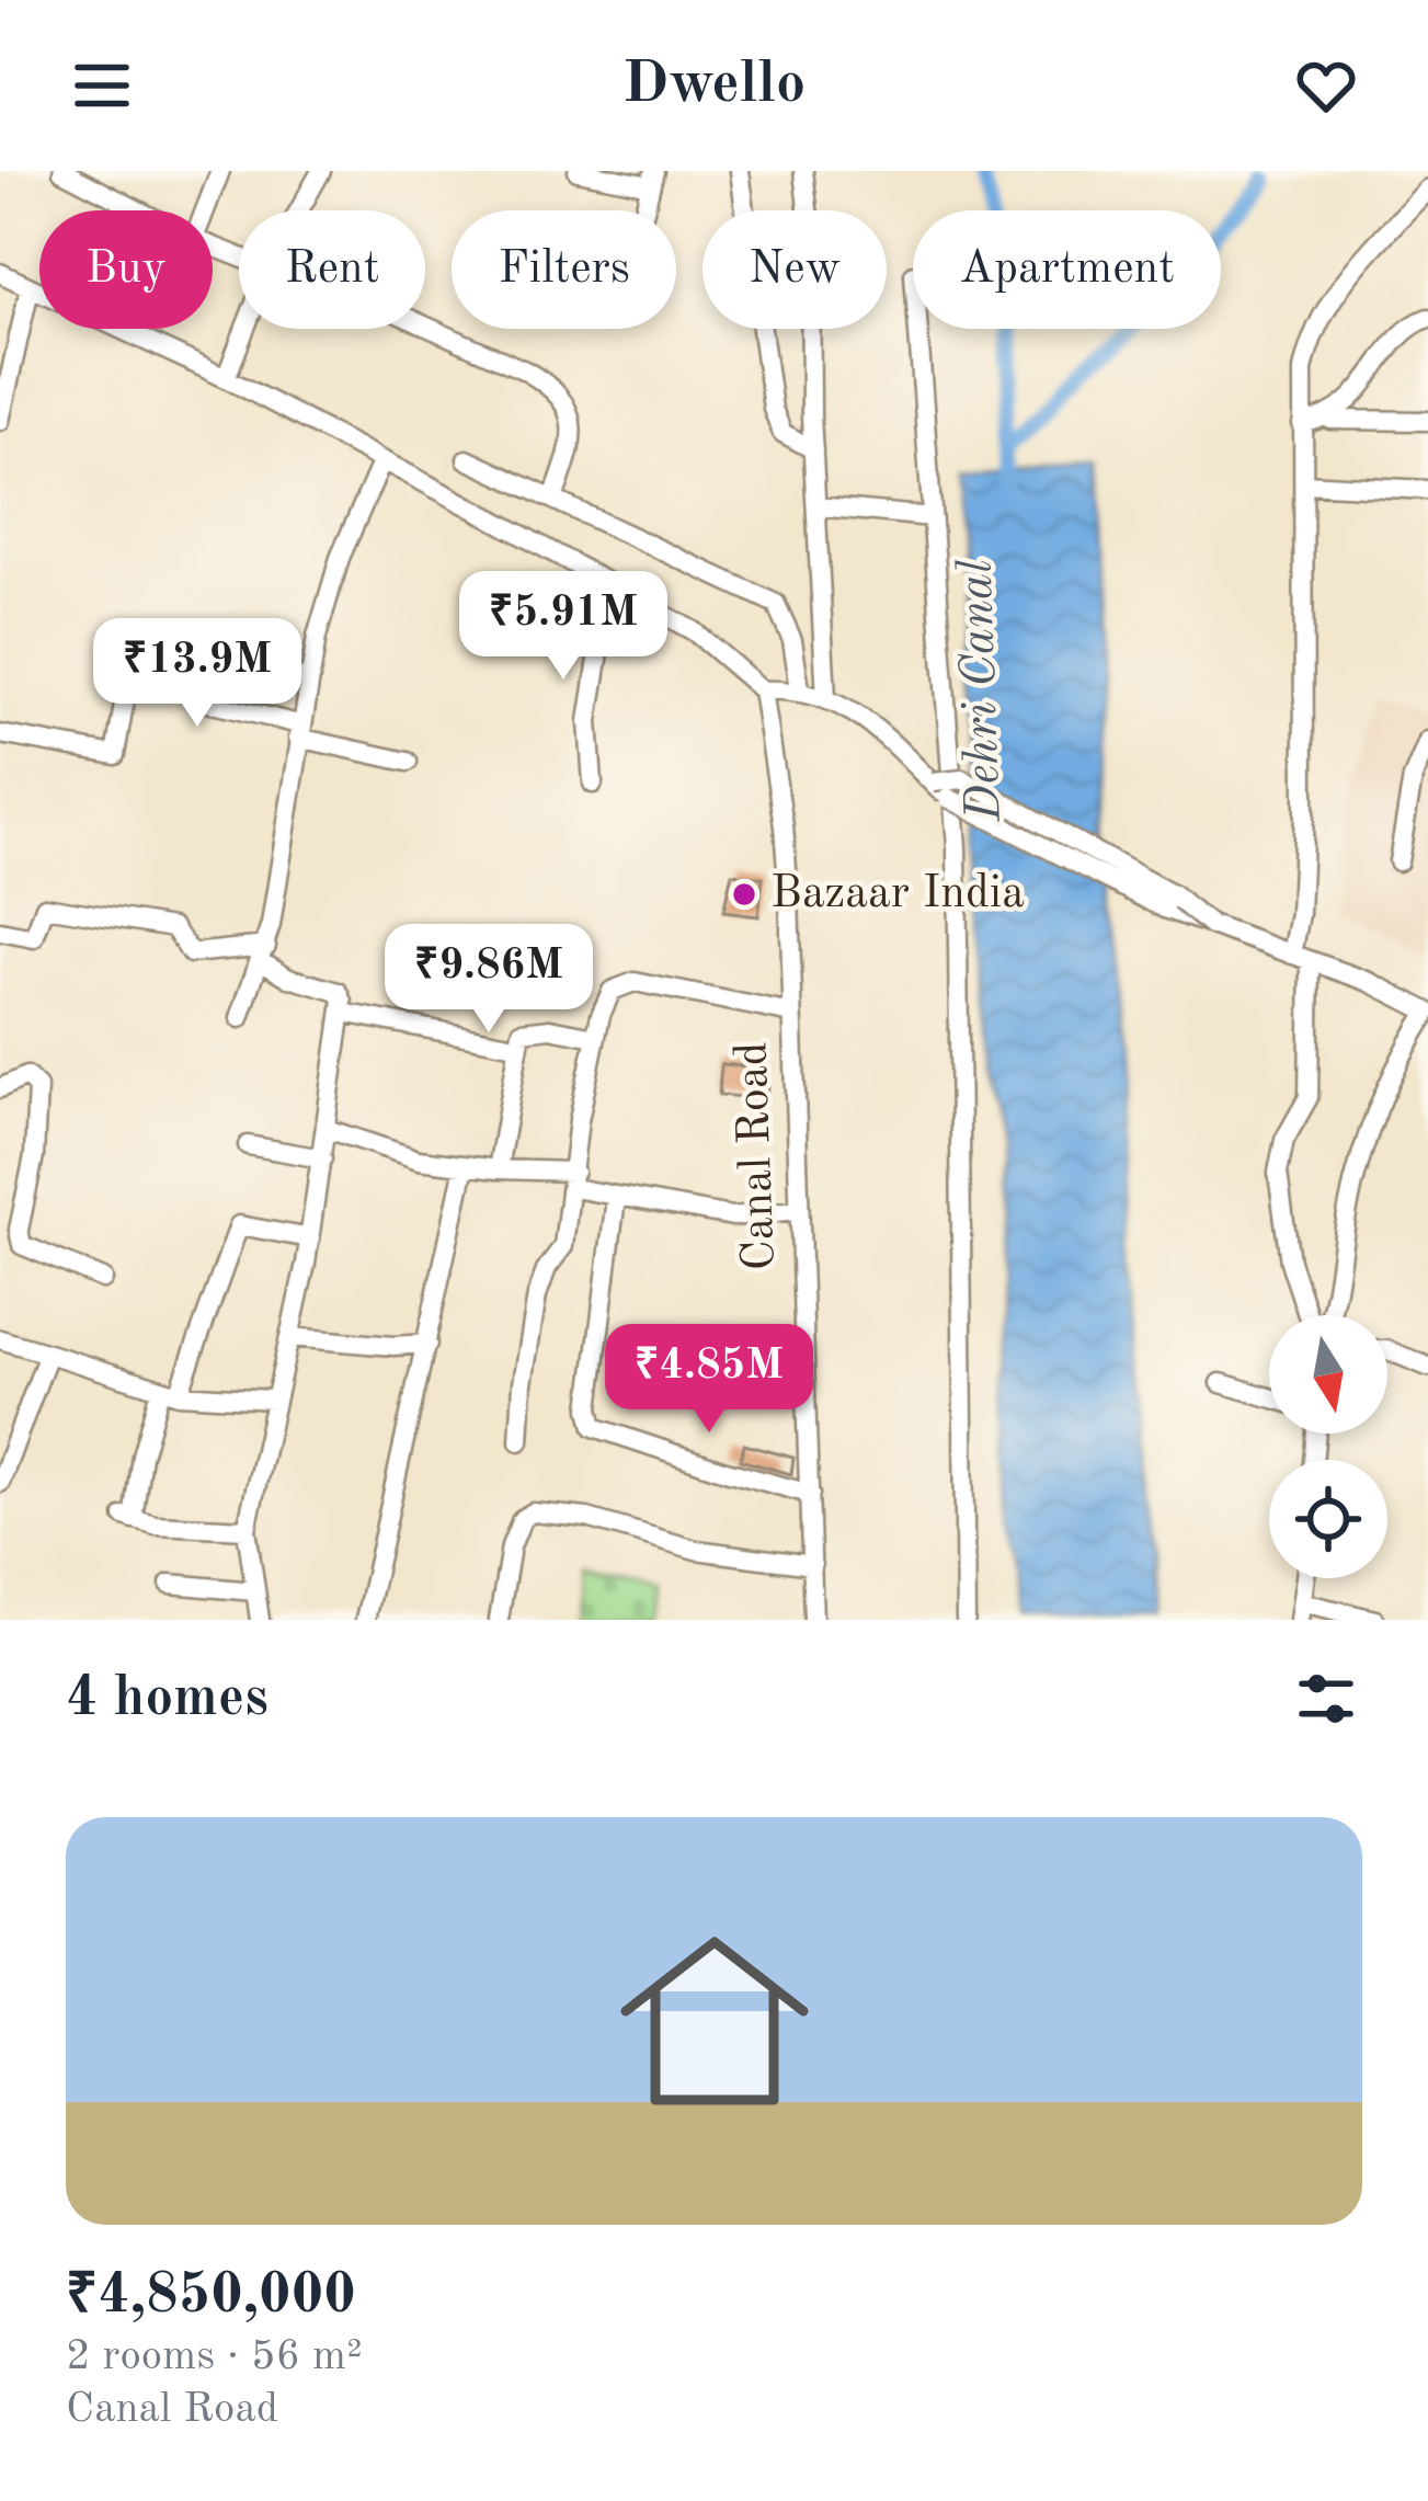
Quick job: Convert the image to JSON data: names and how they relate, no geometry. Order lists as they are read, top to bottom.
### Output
{
  "streets": {
    "street": ["Canal Road"]
  },
  "water": ["Dehri Canal"],
  "places": ["Bazaar India"],
  "north": "bottom",
  "page": {
    "header": "Dwello",
    "chip": [
      "Buy",
      "Rent",
      "Filters",
      "New",
      "Apartment"
    ],
    "price": [
      "₹5.91M",
      "₹13.9M",
      "₹9.86M",
      "₹4.85M"
    ],
    "heading": "4 homes",
    "list": [
      {
        "name": "₹4,850,000",
        "note": "2 rooms · 56 m² · Canal Road"
      }
    ]
  }
}
